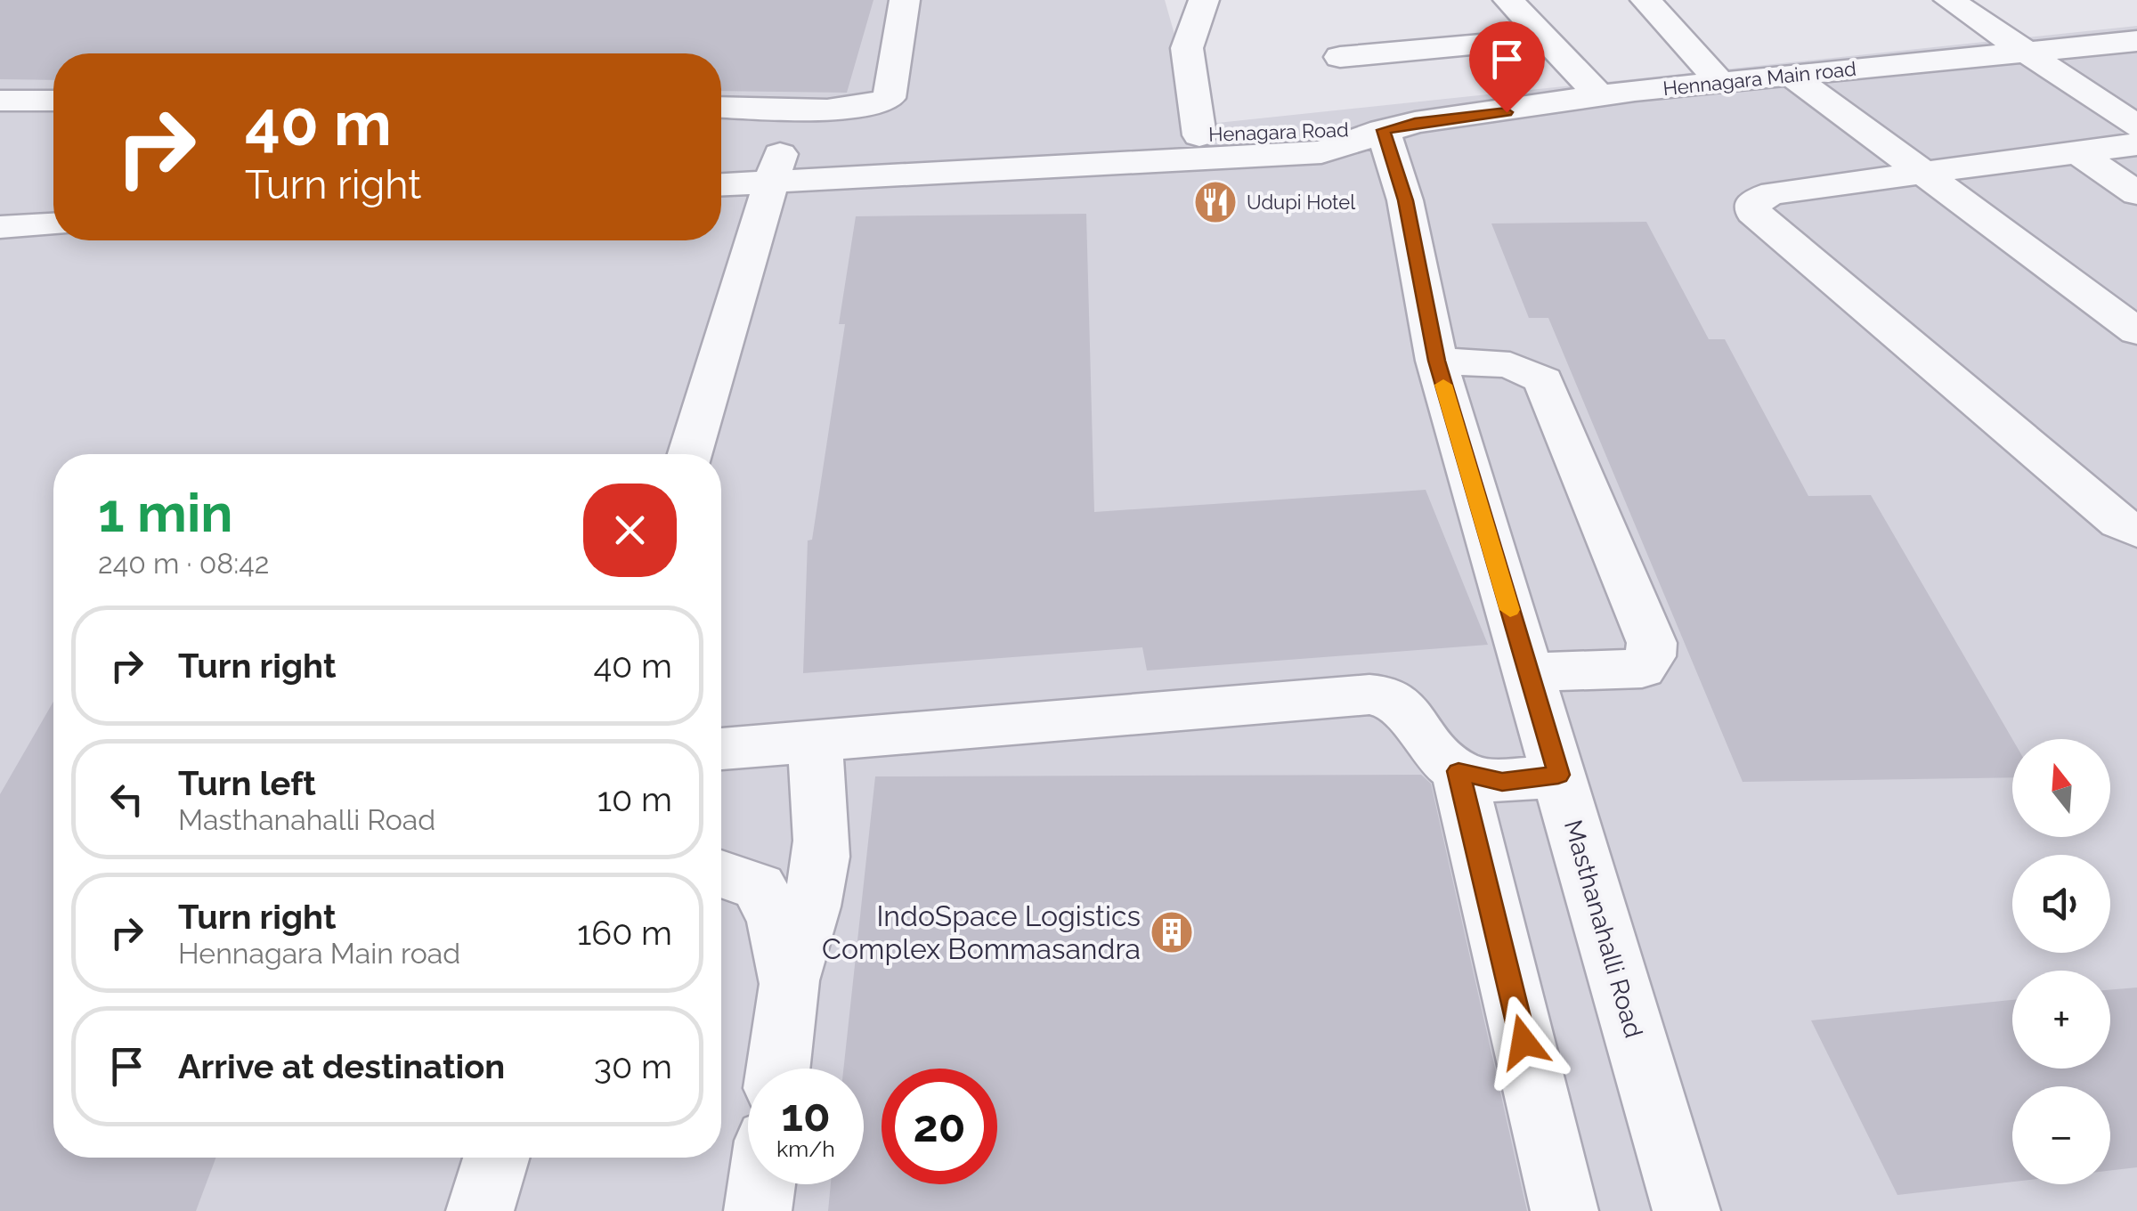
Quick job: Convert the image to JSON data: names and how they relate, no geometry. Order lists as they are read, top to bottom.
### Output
{
  "streets": {
    "street": ["Hennagara Main road", "Henagara Road", "Masthanahalli Road"]
  },
  "crossings": [
    ["Hennagara Main road", "Henagara Road"],
    ["Hennagara Main road", "Masthanahalli Road"],
    ["Henagara Road", "Masthanahalli Road"]
  ],
  "places": {
    "restaurant": ["Udupi Hotel"],
    "building": ["IndoSpace Logistics Complex Bommasandra"]
  },
  "north": "top",
  "page": {
    "turn": ["40 m", "Turn right"],
    "heading": ["1 min", "240 m · 08:42"],
    "list": [
      {
        "name": "Turn right",
        "value": "40 m"
      },
      {
        "name": "Turn left",
        "note": "Masthanahalli Road",
        "value": "10 m"
      },
      {
        "name": "Turn right",
        "note": "Hennagara Main road",
        "value": "160 m"
      },
      {
        "name": "Arrive at destination",
        "value": "30 m"
      }
    ],
    "map_buttons": ["+", "−"],
    "speed": "10 km/h",
    "limit": "20"
  }
}
